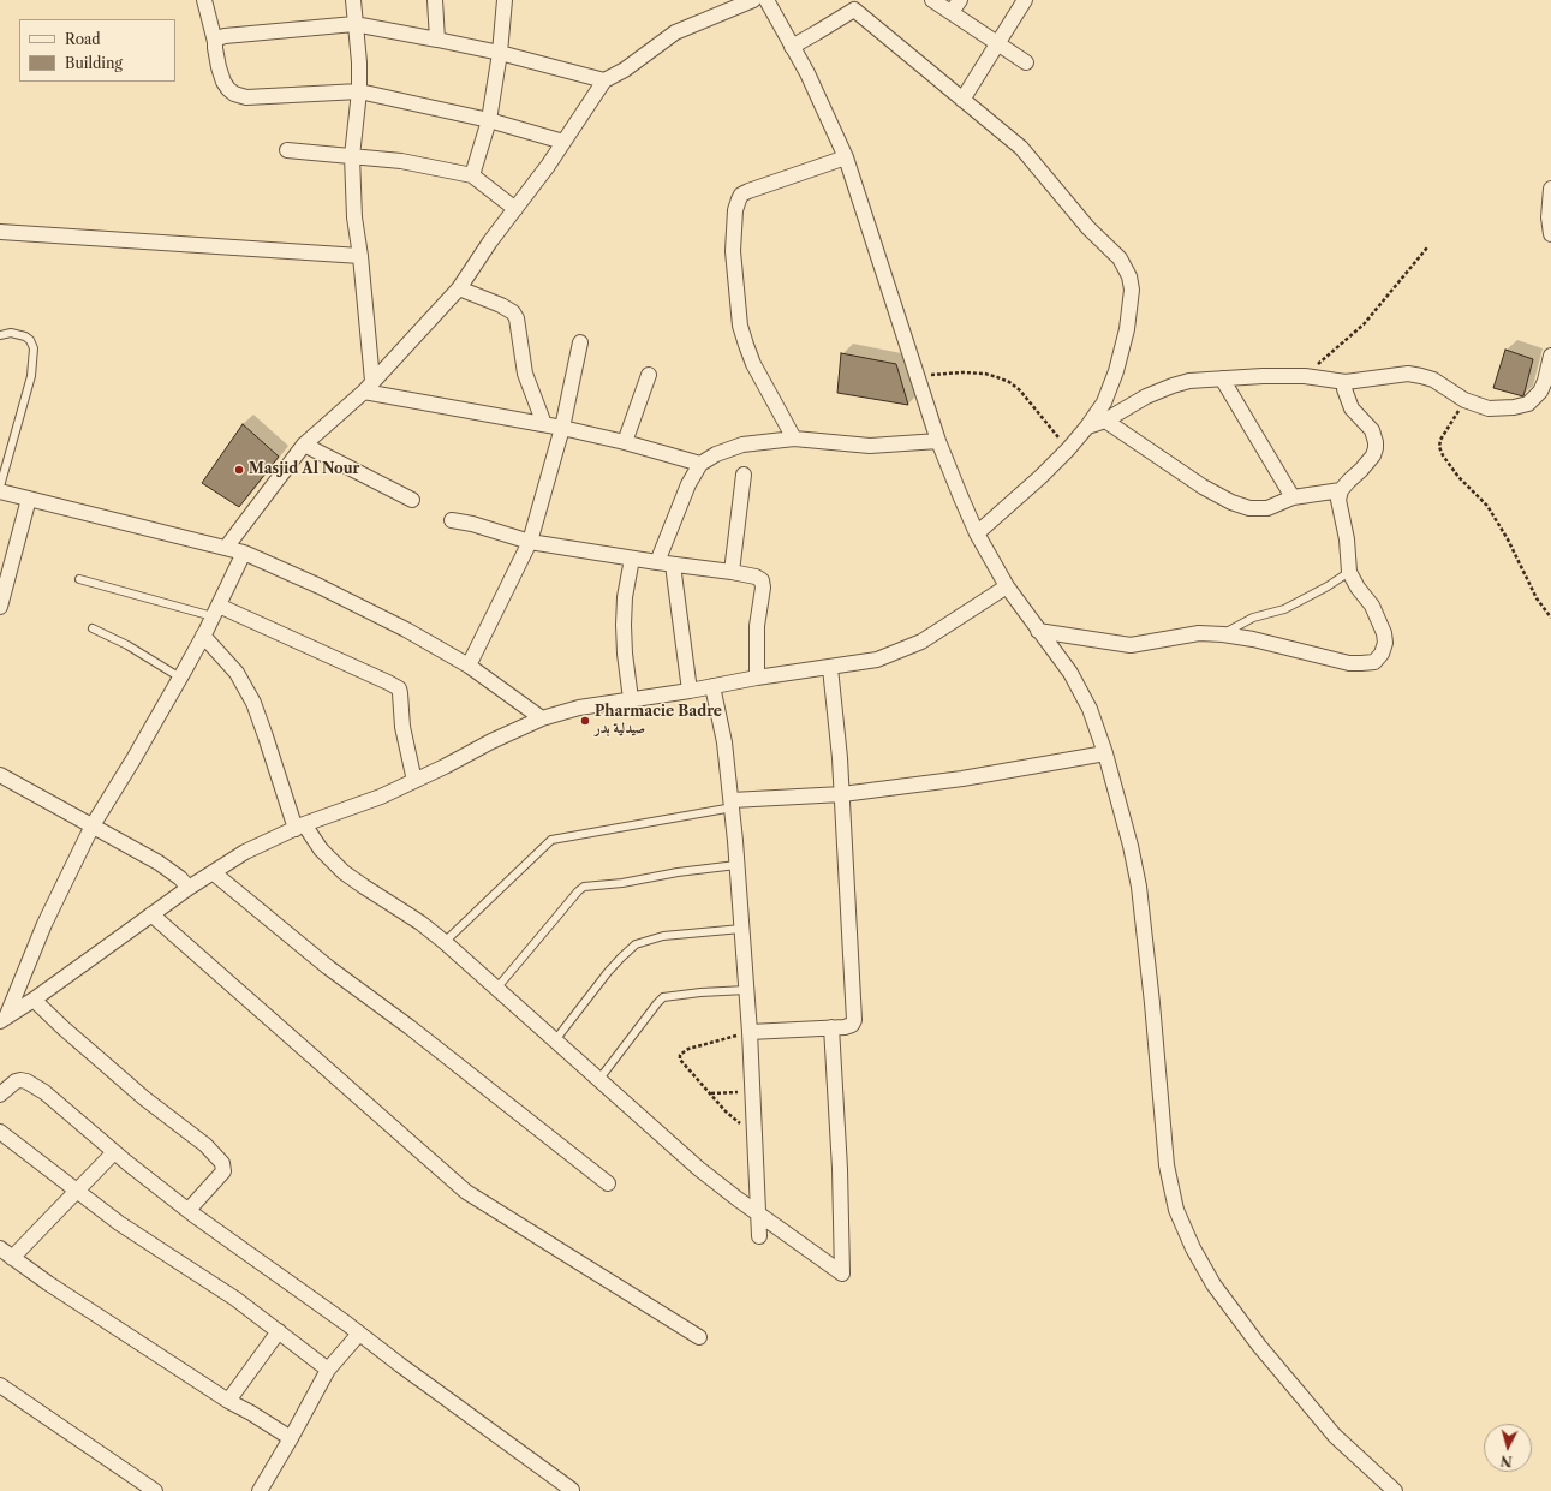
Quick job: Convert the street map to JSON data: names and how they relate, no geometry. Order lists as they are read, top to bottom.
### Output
{
  "places": ["Masjid Al Nour", "Pharmacie Badre صيدلية بدر"],
  "legend": ["Road", "Building"],
  "north": "bottom"
}
